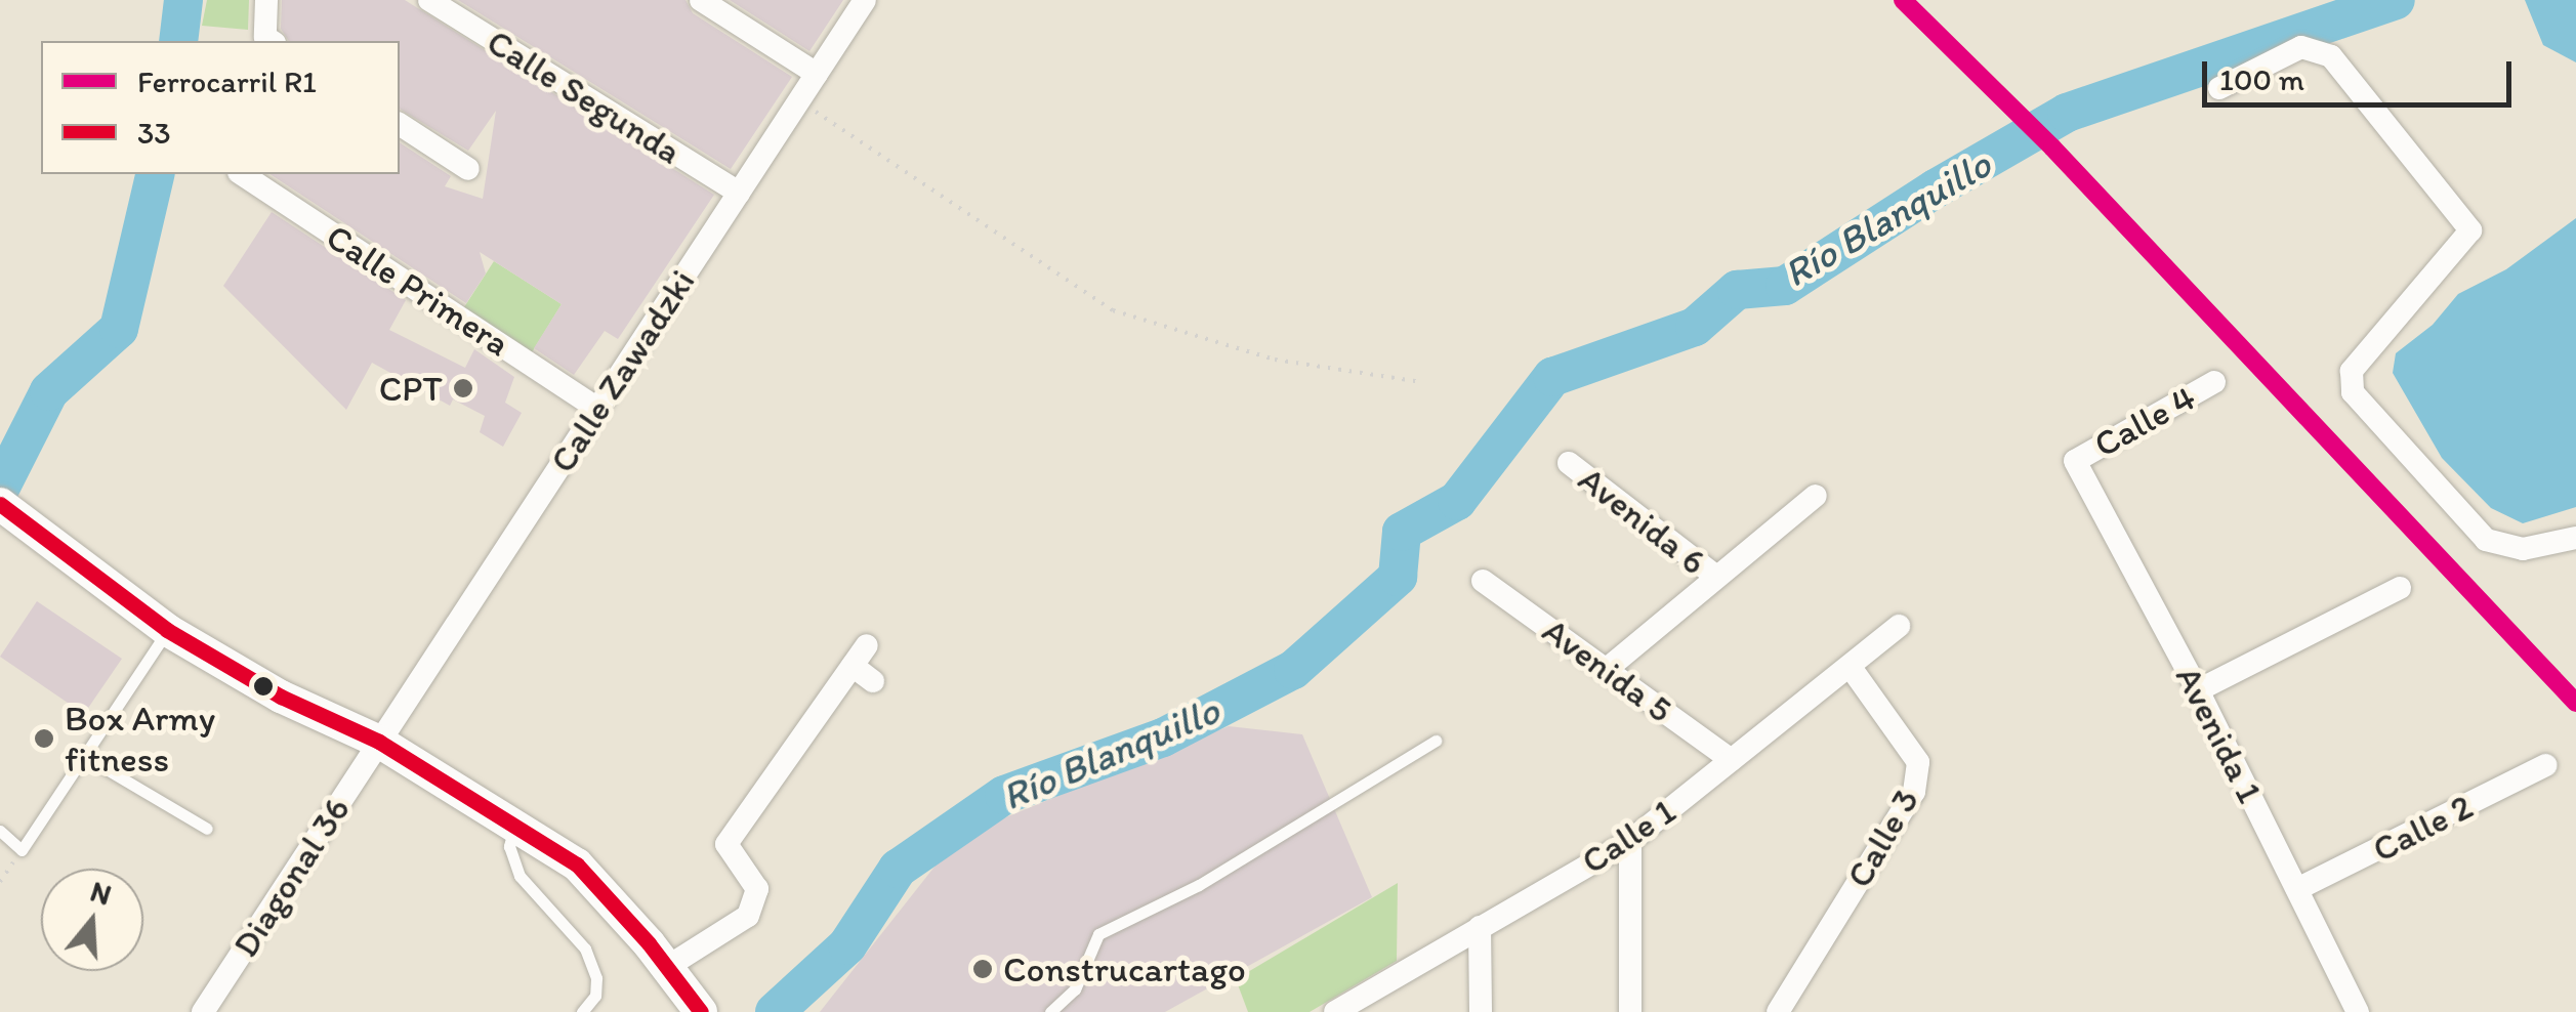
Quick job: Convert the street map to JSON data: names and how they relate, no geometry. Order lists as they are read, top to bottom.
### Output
{
  "streets": {
    "street": [
      "Calle Segunda",
      "Calle Primera",
      "Calle Zawadzki",
      "Calle 4",
      "Avenida 6",
      "Avenida 5",
      "Avenida 1",
      "Calle 2",
      "Calle 1",
      "Calle 3",
      "Diagonal 36"
    ]
  },
  "crossings": [
    ["Calle Segunda", "Calle Zawadzki"],
    ["Calle Primera", "Calle Zawadzki"],
    ["Calle Zawadzki", "Diagonal 36"],
    ["Calle 4", "Avenida 1"],
    ["Avenida 5", "Calle 1"],
    ["Avenida 1", "Calle 2"],
    ["Calle 1", "Calle 3"]
  ],
  "water": ["Río Blanquillo"],
  "places": ["CPT", "Box Army fitness", "Construcartago"],
  "lines": ["rail line R1", "transit line 33"],
  "legend": ["Ferrocarril R1", "33"],
  "scale_bar": "100 m",
  "north": "top"
}
